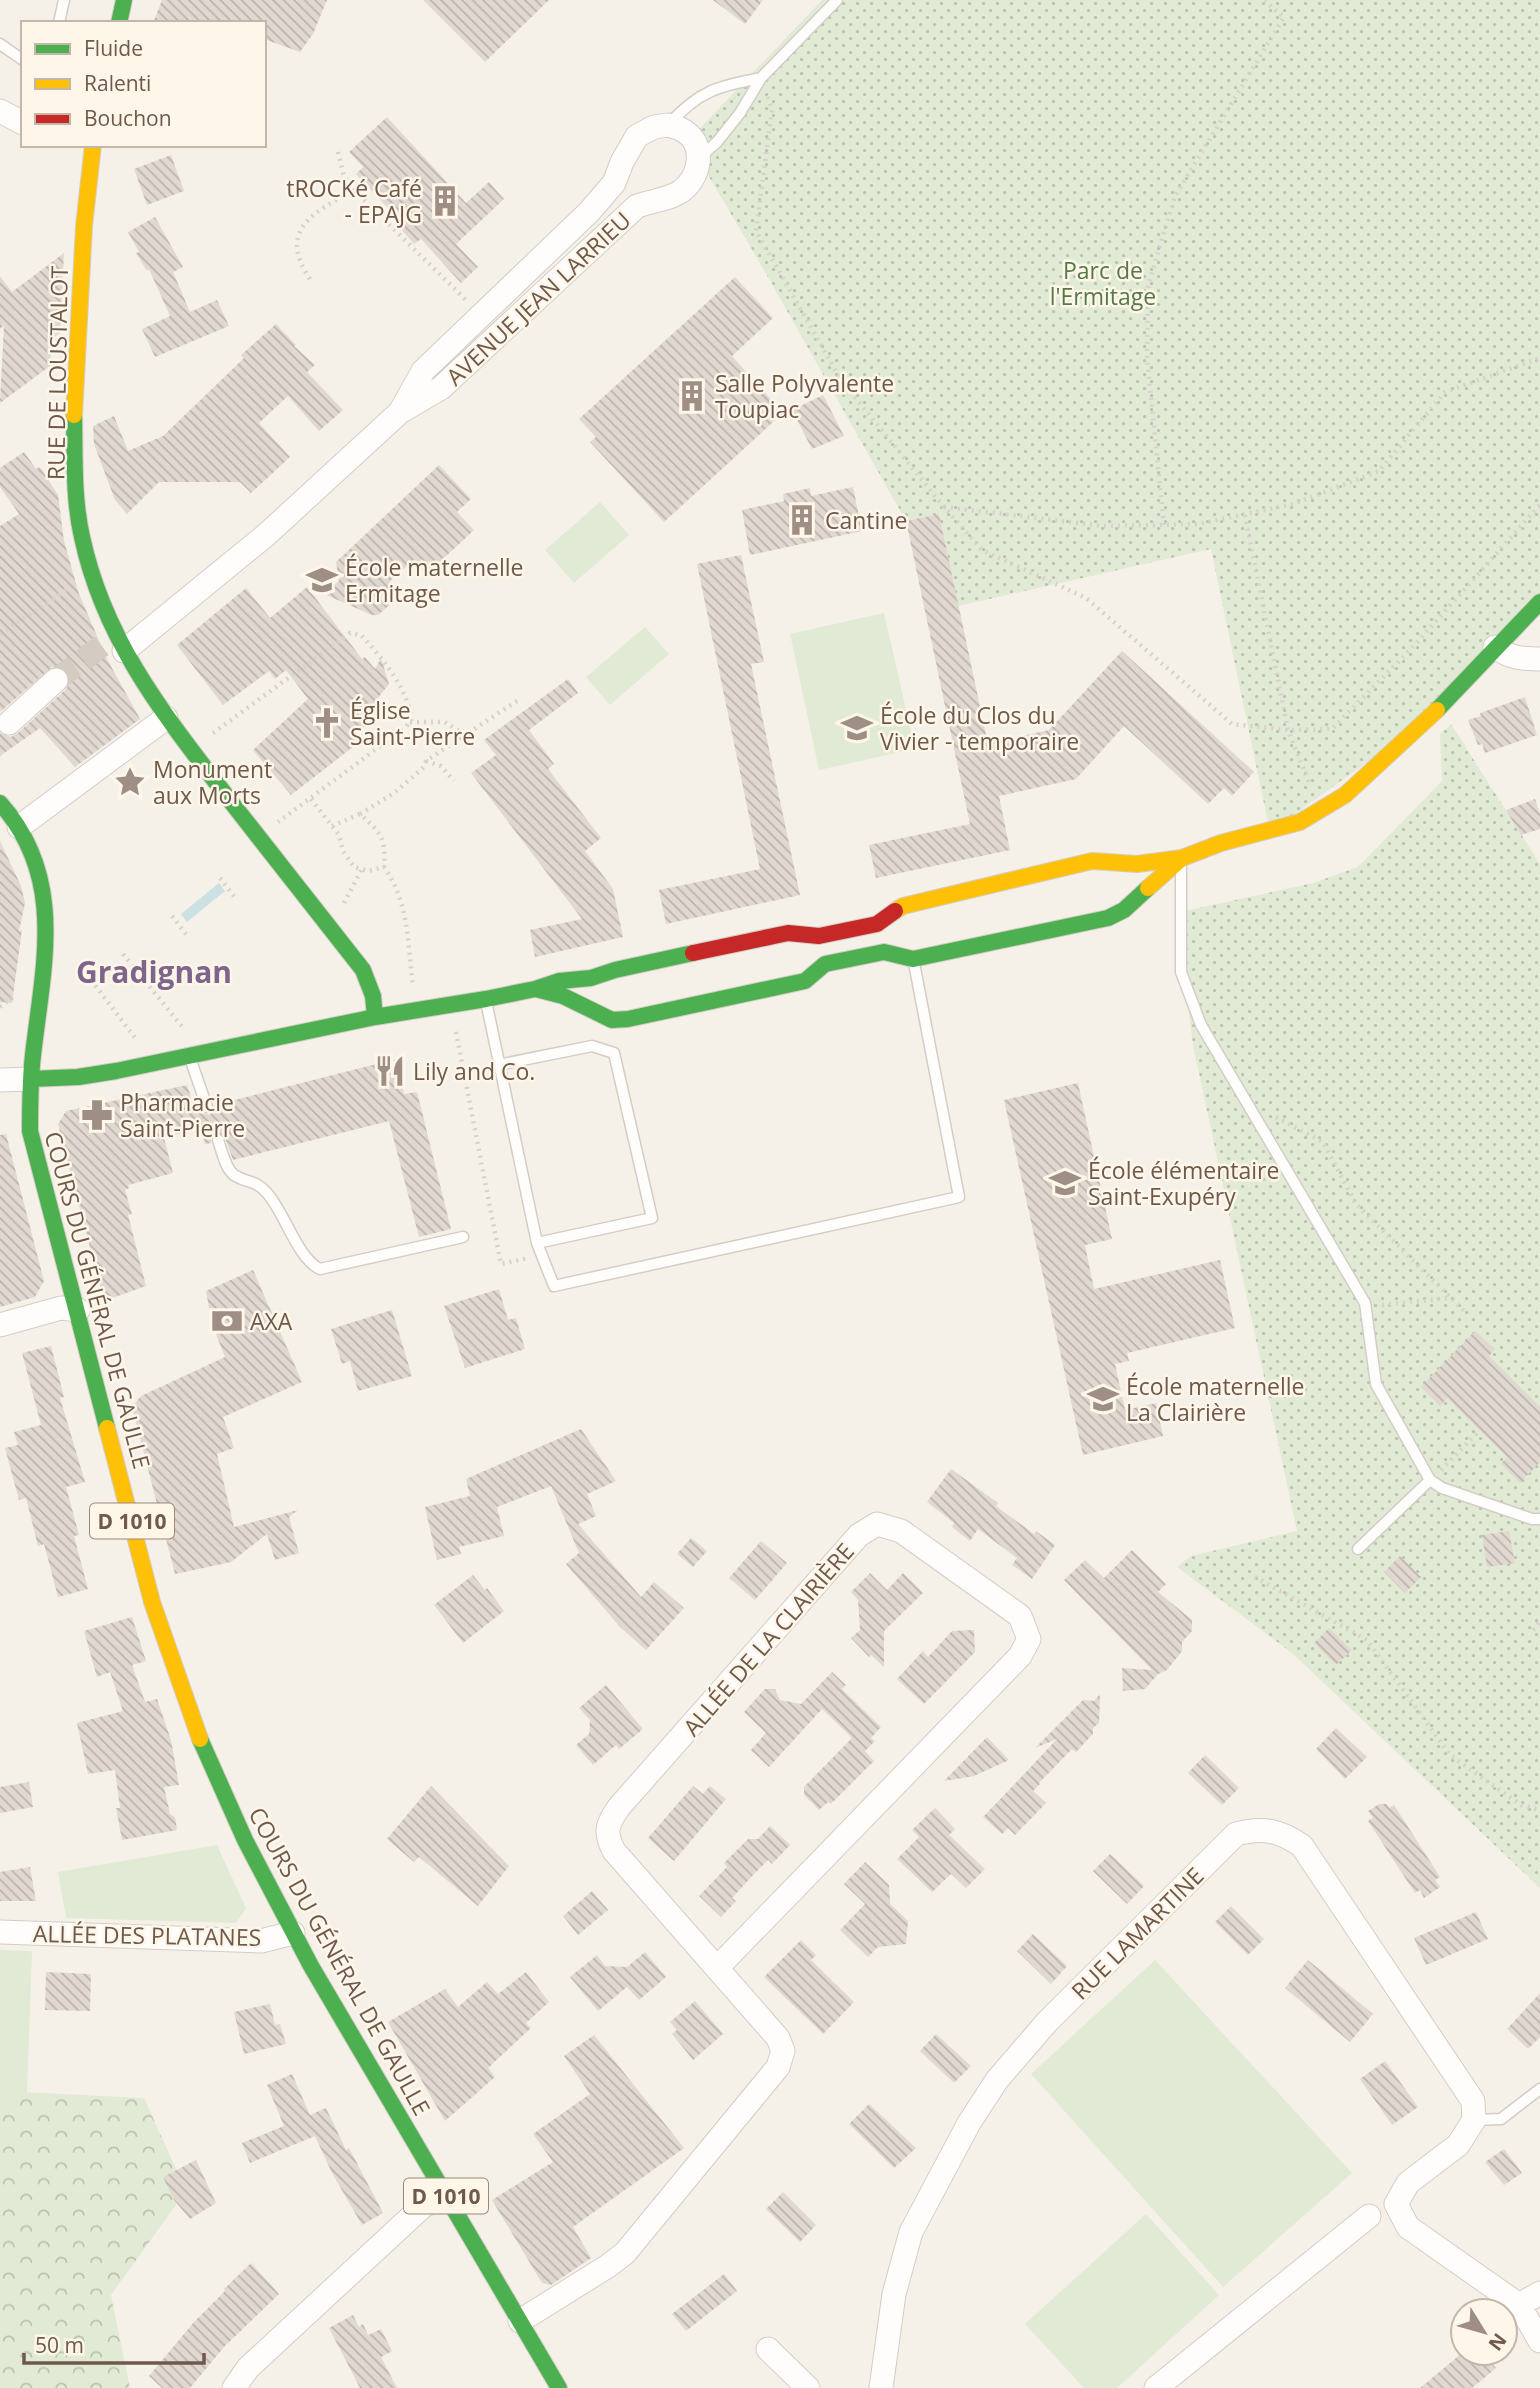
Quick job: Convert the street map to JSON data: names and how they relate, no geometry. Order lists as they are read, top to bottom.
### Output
{
  "streets": {
    "street": [
      "AVENUE JEAN LARRIEU",
      "RUE DE LOUSTALOT",
      "COURS DU GÉNÉRAL DE GAULLE",
      "D 1010",
      "ALLÉE DE LA CLAIRIÈRE",
      "RUE LAMARTINE",
      "ALLÉE DES PLATANES"
    ]
  },
  "crossings": [
    ["AVENUE JEAN LARRIEU", "RUE DE LOUSTALOT"],
    ["COURS DU GÉNÉRAL DE GAULLE", "ALLÉE DE LA CLAIRIÈRE"],
    ["COURS DU GÉNÉRAL DE GAULLE", "ALLÉE DES PLATANES"]
  ],
  "districts": ["Gradignan"],
  "parks": ["Parc de l'Ermitage"],
  "places": {
    "building": ["tROCKé Café - EPAJG", "Salle Polyvalente Toupiac", "Cantine"],
    "school or university": [
      "École maternelle Ermitage",
      "École du Clos du Vivier - temporaire",
      "École élémentaire Saint-Exupéry",
      "École maternelle La Clairière"
    ],
    "church": ["Église Saint-Pierre"],
    "place": ["Monument aux Morts"],
    "restaurant": ["Lily and Co."],
    "pharmacy": ["Pharmacie Saint-Pierre"],
    "bank": ["AXA"]
  },
  "legend": ["Fluide", "Ralenti", "Bouchon"],
  "scale_bar": "50 m",
  "north": "bottom right"
}
